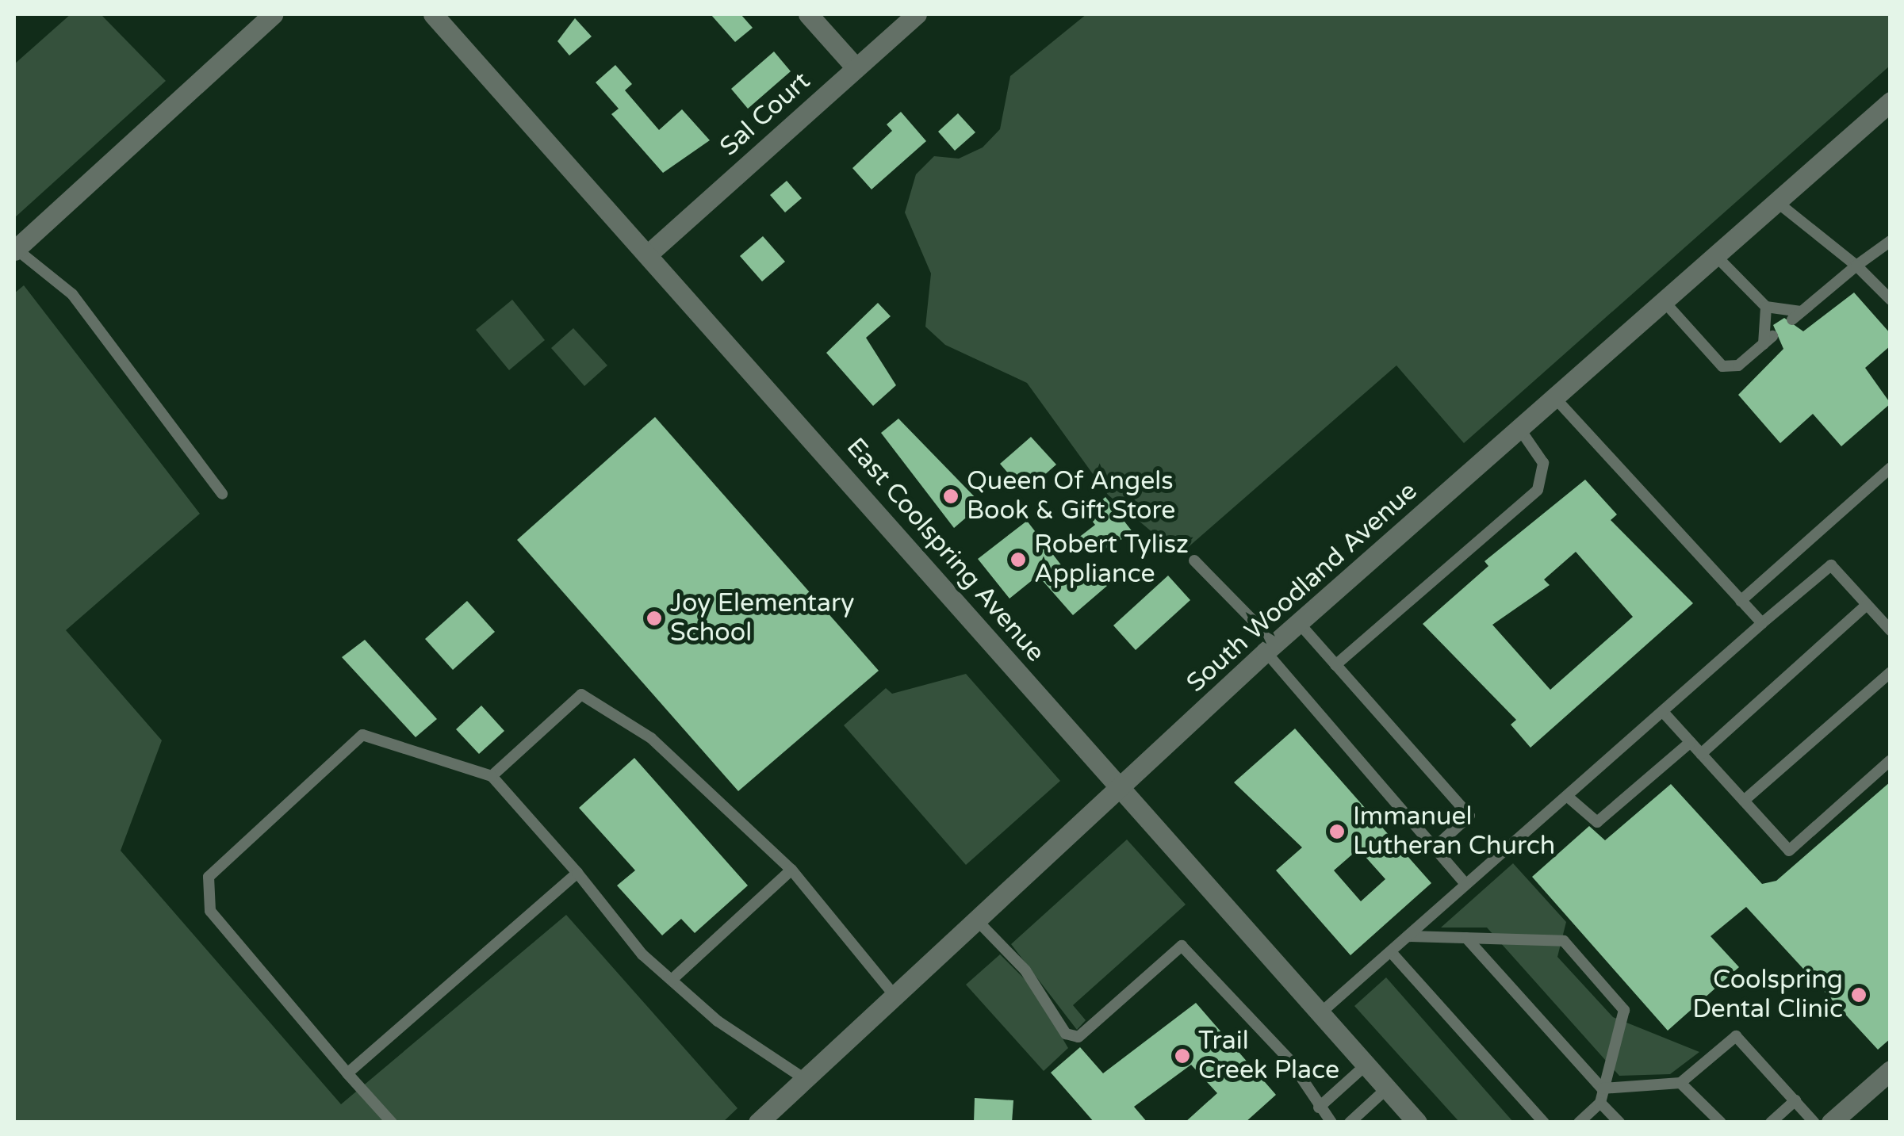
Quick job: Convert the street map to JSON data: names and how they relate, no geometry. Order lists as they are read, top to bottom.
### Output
{
  "streets": {
    "street": ["Sal Court", "East Coolspring Avenue", "South Woodland Avenue"]
  },
  "crossings": [
    ["Sal Court", "East Coolspring Avenue"],
    ["East Coolspring Avenue", "South Woodland Avenue"]
  ],
  "places": [
    "Queen Of Angels Book & Gift Store",
    "Robert Tylisz Appliance",
    "Joy Elementary School",
    "Immanuel Lutheran Church",
    "Coolspring Dental Clinic",
    "Trail Creek Place"
  ]
}
